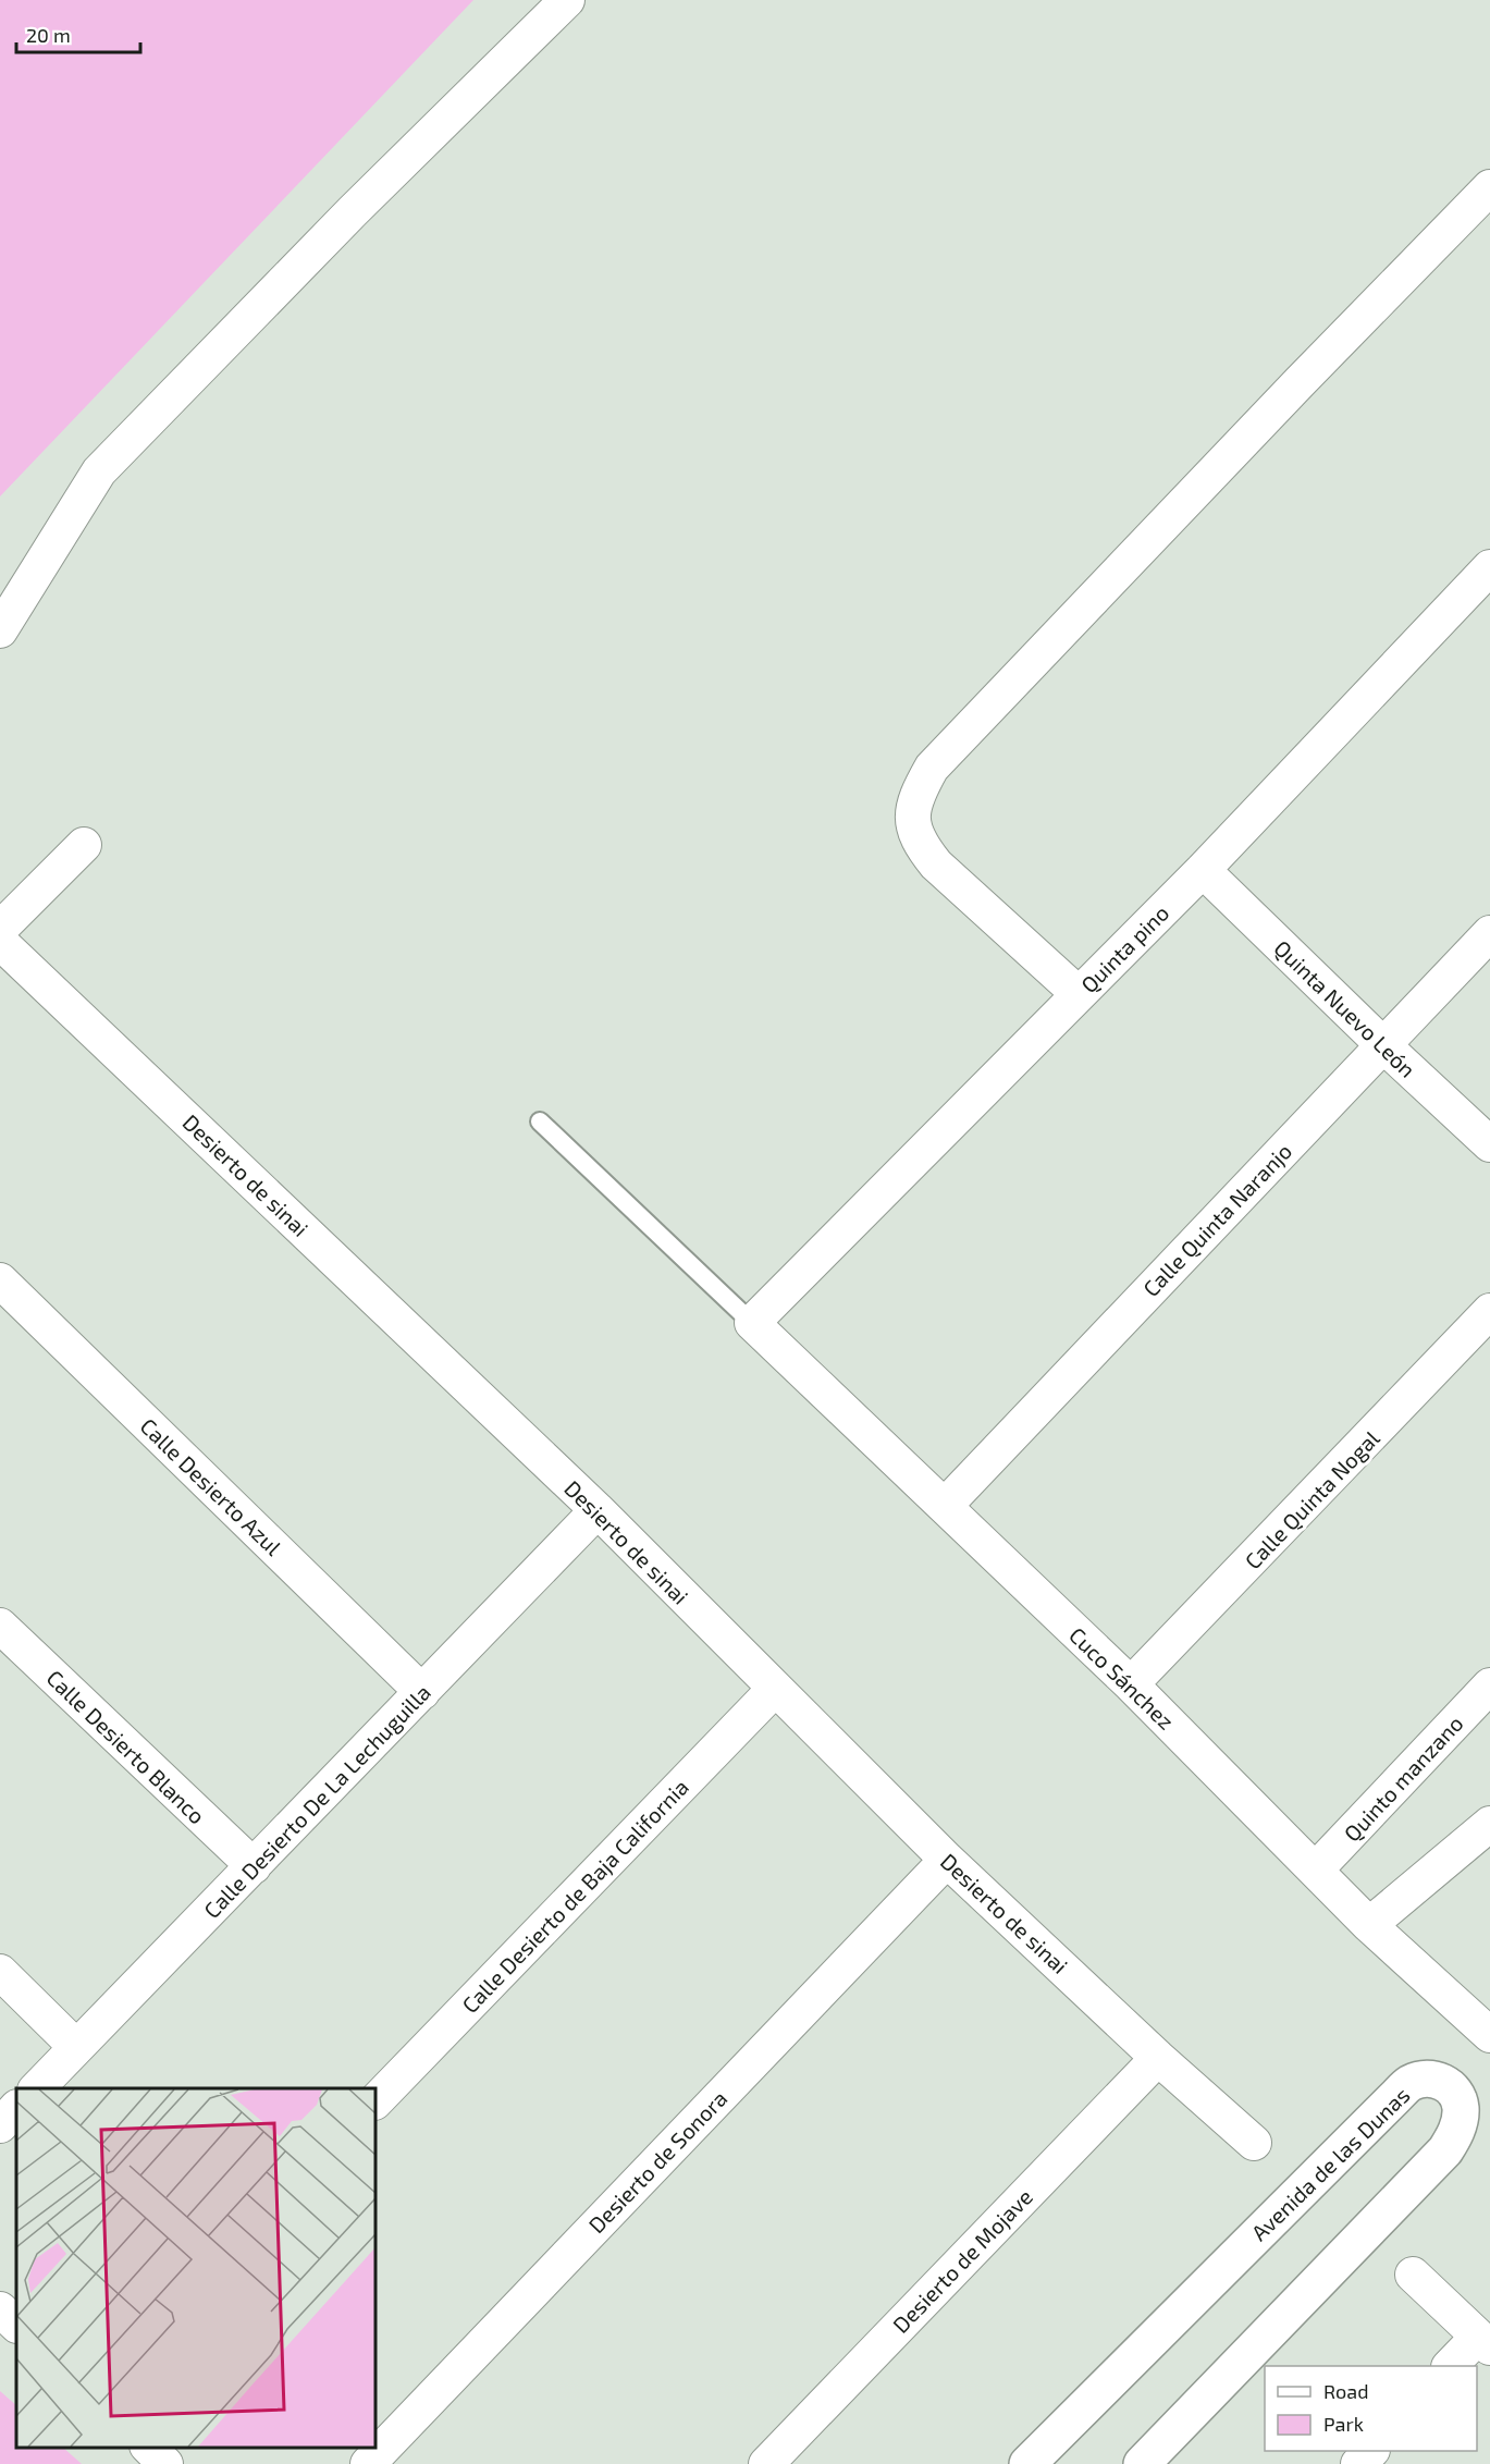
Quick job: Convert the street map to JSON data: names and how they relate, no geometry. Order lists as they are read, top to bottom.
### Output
{
  "streets": {
    "street": [
      "Quinta pino",
      "Quinta Nuevo León",
      "Desierto de sinai",
      "Calle Quinta Naranjo",
      "Calle Desierto Azul",
      "Calle Quinta Nogal",
      "Cuco Sánchez",
      "Calle Desierto Blanco",
      "Quinto manzano",
      "Calle Desierto De La Lechuguilla",
      "Calle Desierto de Baja California",
      "Desierto de Sonora",
      "Avenida de las Dunas",
      "Desierto de Mojave"
    ]
  },
  "crossings": [
    ["Quinta pino", "Quinta Nuevo León"],
    ["Quinta pino", "Cuco Sánchez"],
    ["Quinta Nuevo León", "Calle Quinta Naranjo"],
    ["Desierto de sinai", "Calle Desierto De La Lechuguilla"],
    ["Desierto de sinai", "Calle Desierto de Baja California"],
    ["Desierto de sinai", "Desierto de Sonora"],
    ["Desierto de sinai", "Desierto de Mojave"],
    ["Calle Quinta Naranjo", "Cuco Sánchez"],
    ["Calle Desierto Azul", "Calle Desierto De La Lechuguilla"],
    ["Calle Quinta Nogal", "Cuco Sánchez"],
    ["Cuco Sánchez", "Quinto manzano"],
    ["Calle Desierto Blanco", "Calle Desierto De La Lechuguilla"]
  ],
  "legend": ["Road", "Park"],
  "scale_bar": "20 m"
}
